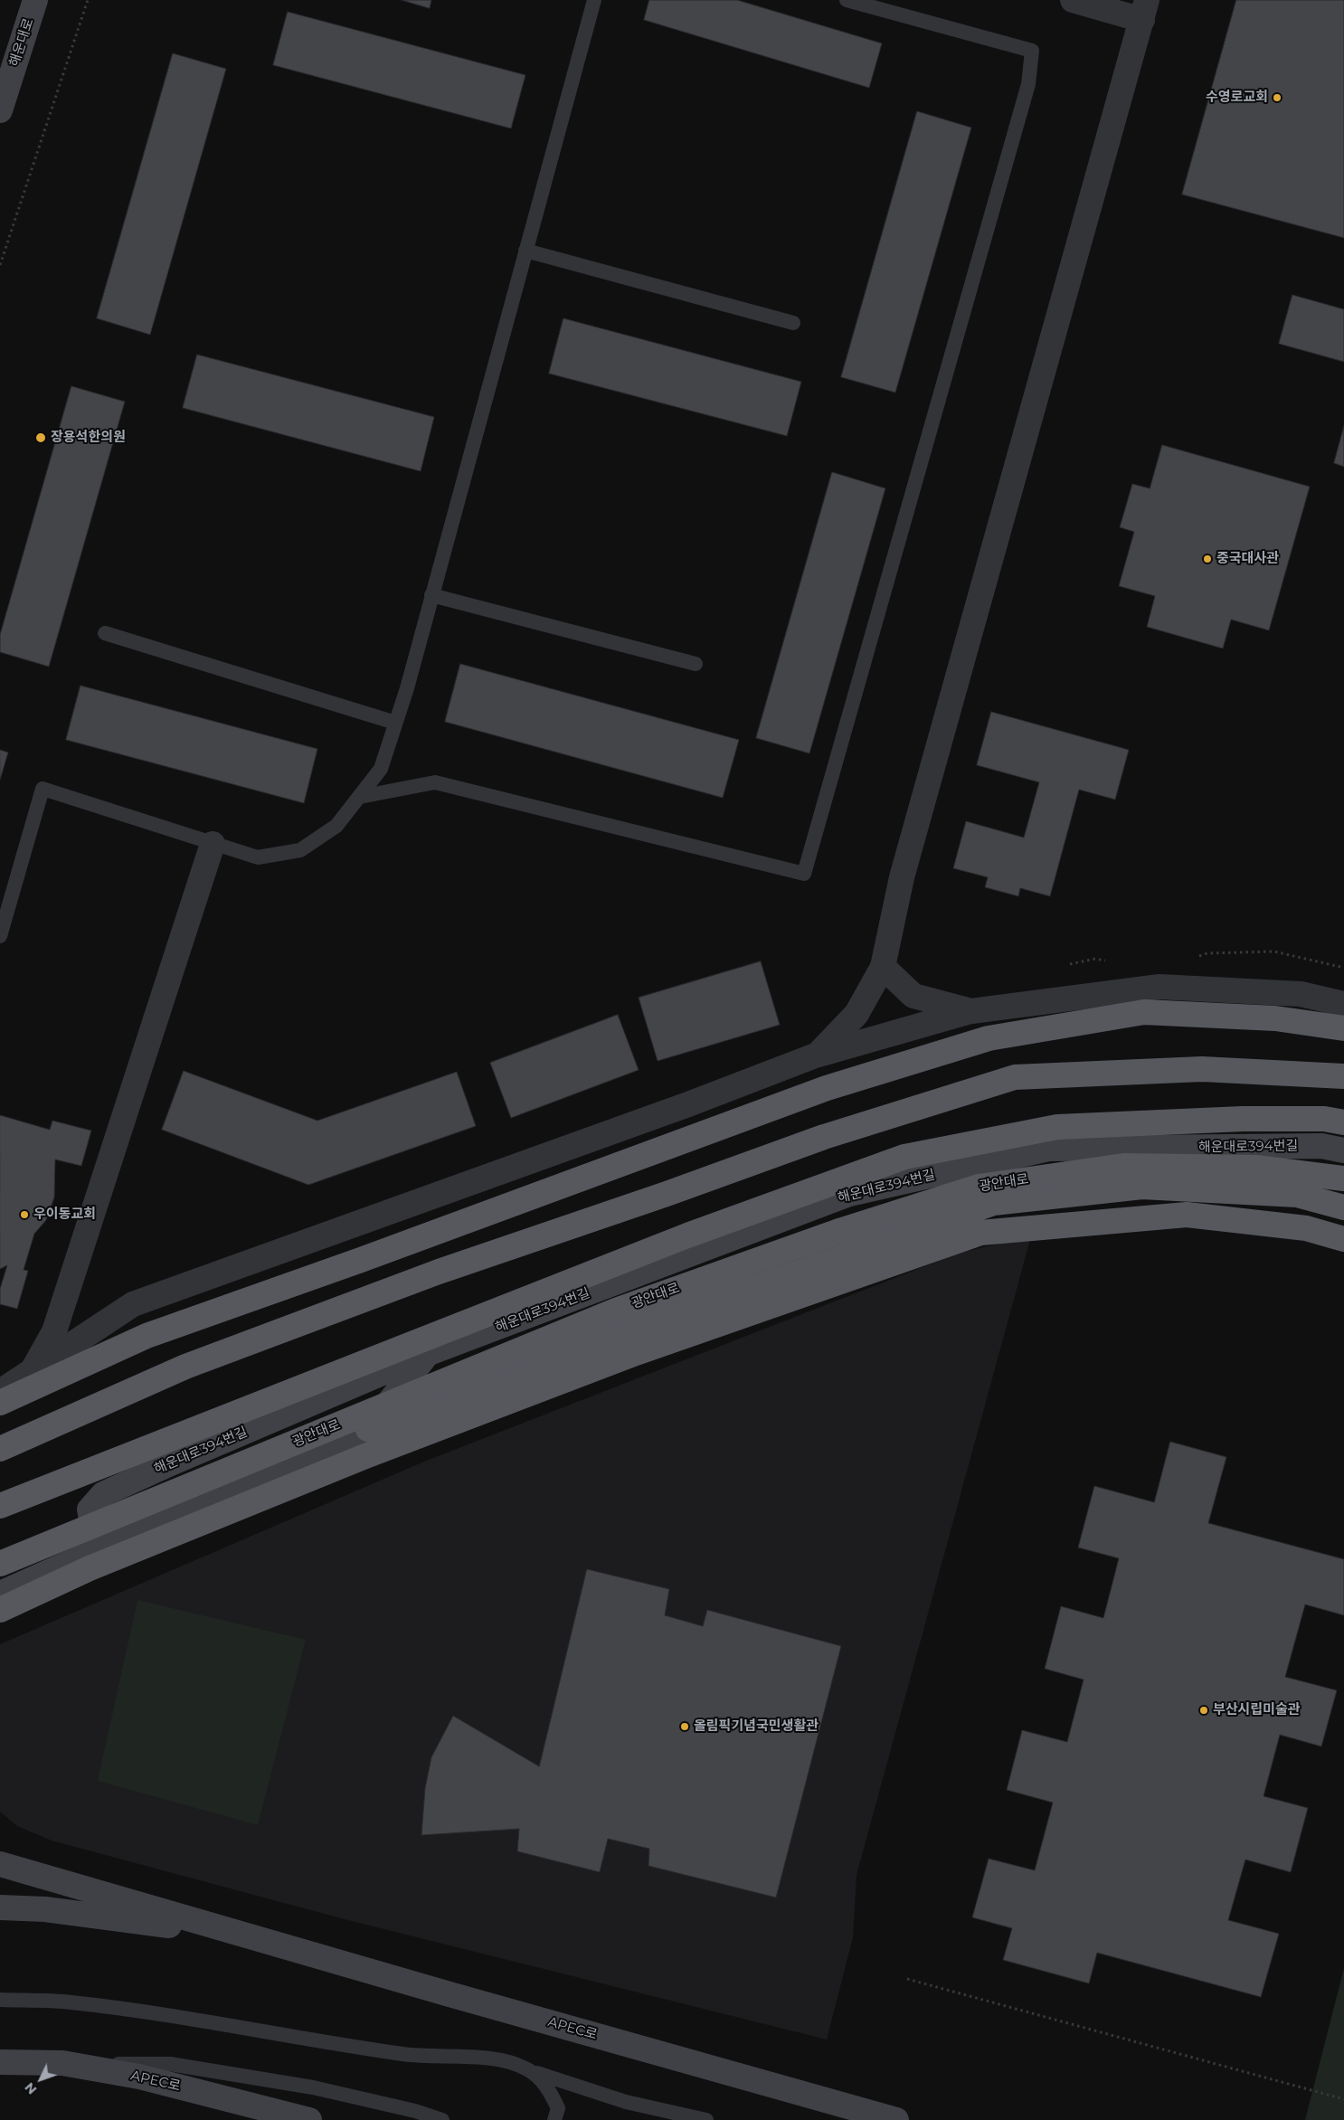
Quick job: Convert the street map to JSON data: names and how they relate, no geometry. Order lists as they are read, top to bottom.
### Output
{
  "streets": {
    "highway": ["광안대로"],
    "main road": ["해운대로", "해운대로394번길", "APEC로"]
  },
  "places": [
    "수영로교회",
    "장용석한의원",
    "중국대사관",
    "우이동교회",
    "부산시립미술관",
    "올림픽기념국민생활관"
  ],
  "north": "bottom left"
}
